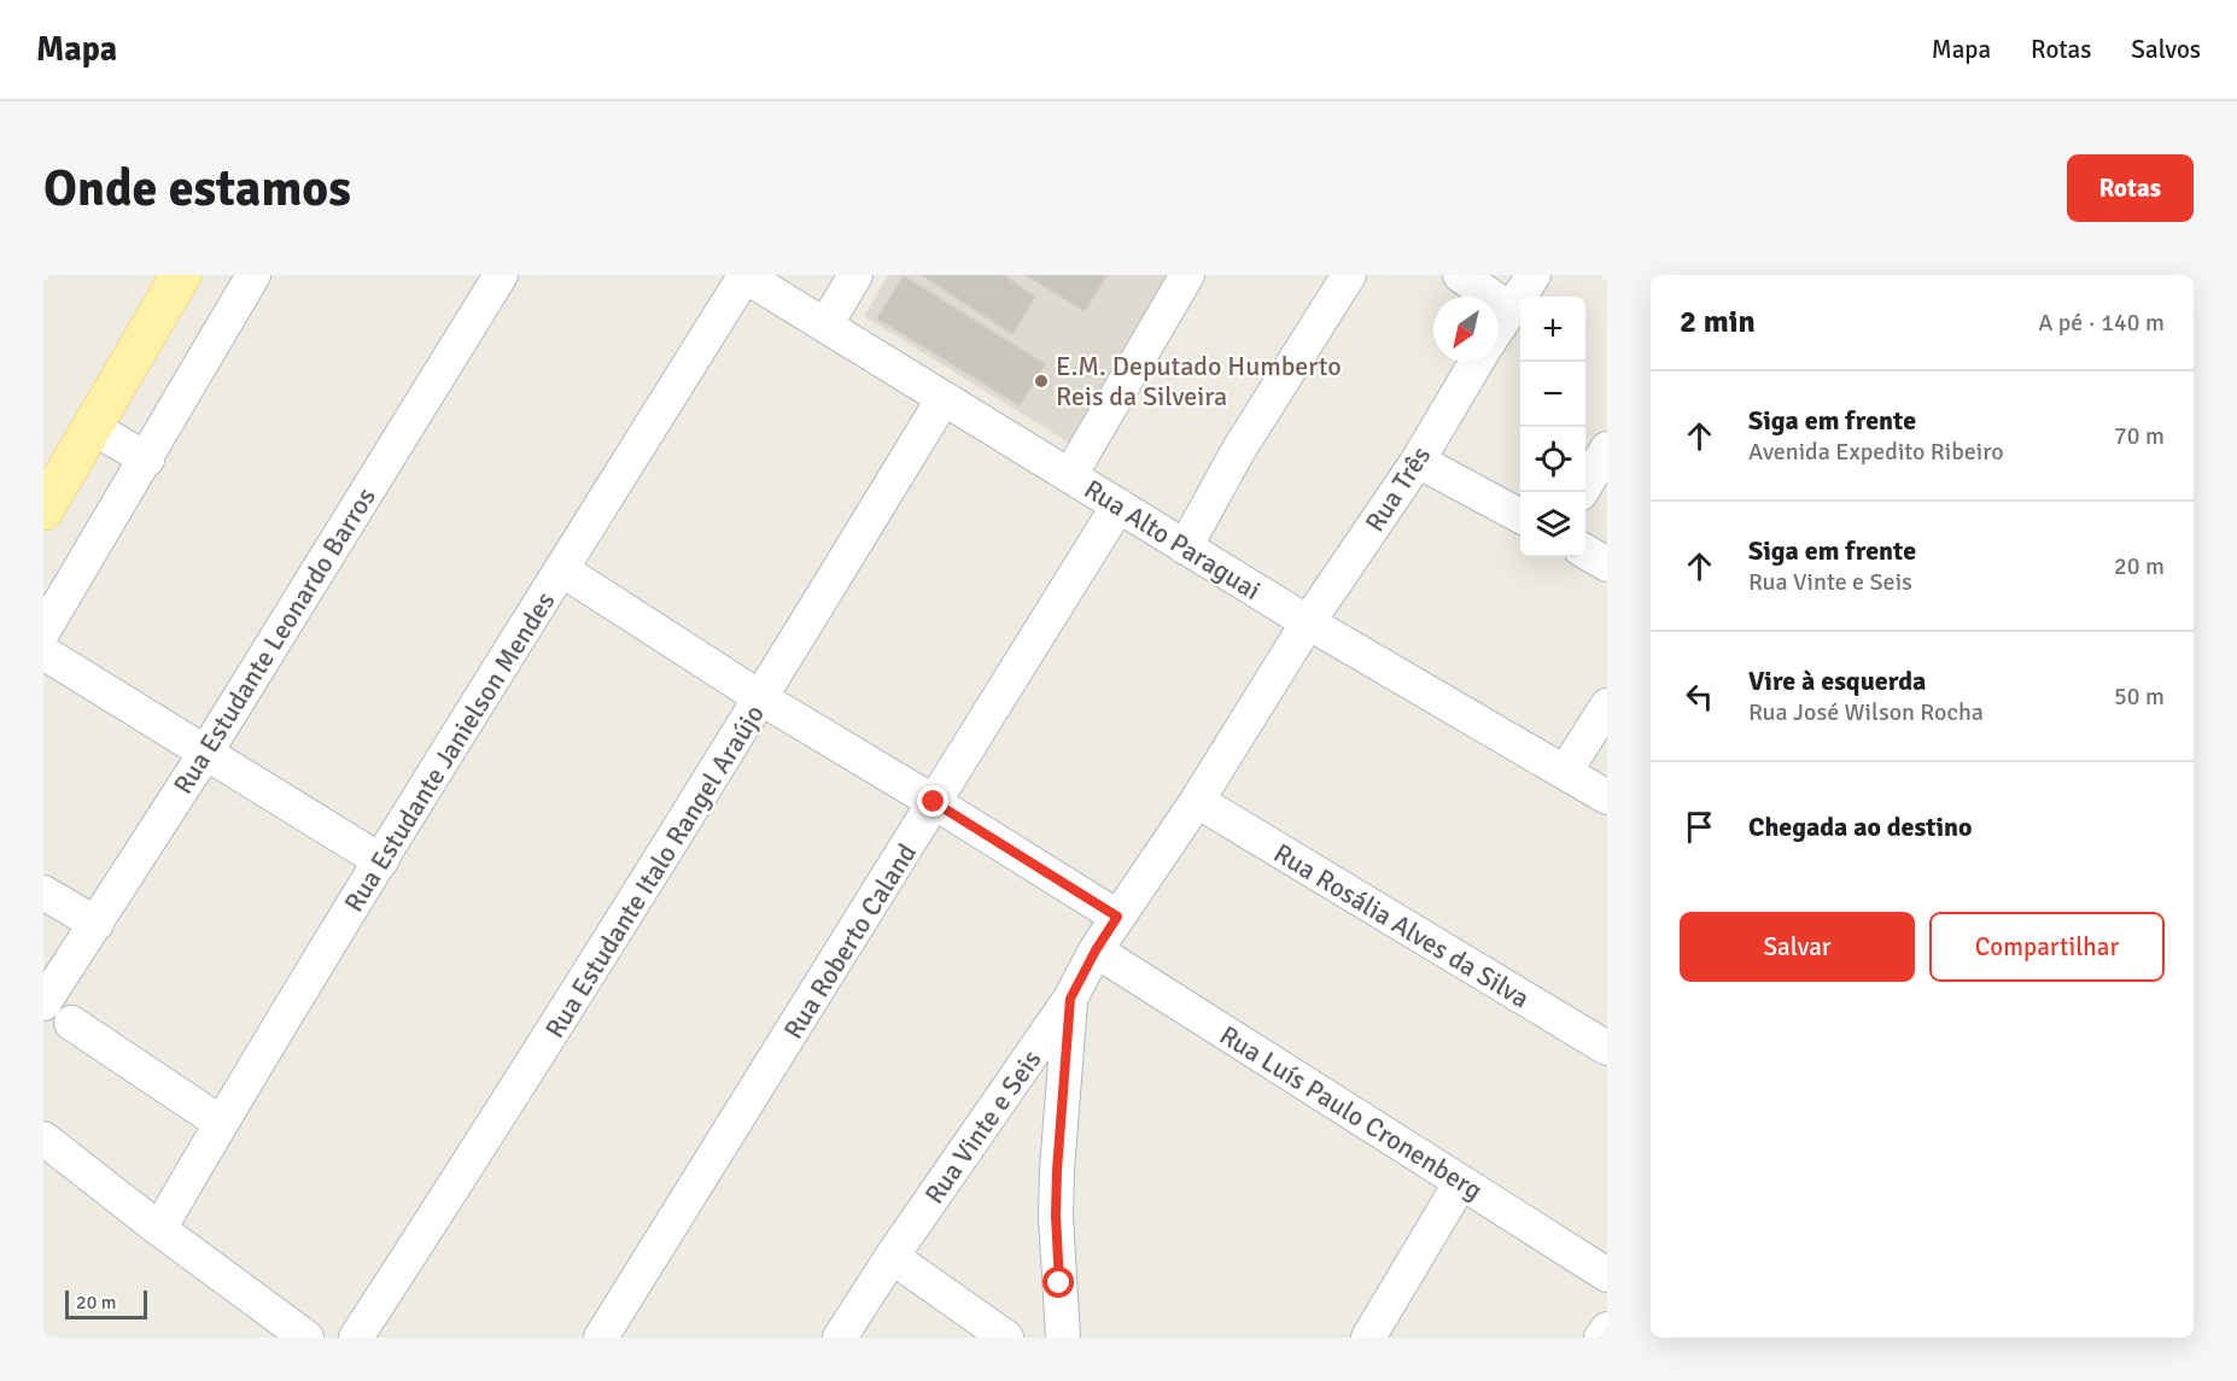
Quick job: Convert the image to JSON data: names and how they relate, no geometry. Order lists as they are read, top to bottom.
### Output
{
  "streets": {
    "street": [
      "Rua Três",
      "Rua Alto Paraguai",
      "Rua Estudante Leonardo Barros",
      "Rua Estudante Janielson Mendes",
      "Rua Estudante Italo Rangel Araújo",
      "Rua Rosália Alves da Silva",
      "Rua Roberto Caland",
      "Rua Luís Paulo Cronenberg",
      "Rua Vinte e Seis"
    ]
  },
  "crossings": [
    ["Rua Três", "Rua Alto Paraguai"],
    ["Rua Três", "Rua Vinte e Seis"],
    ["Rua Alto Paraguai", "Rua Estudante Janielson Mendes"],
    ["Rua Alto Paraguai", "Rua Estudante Italo Rangel Araújo"],
    ["Rua Alto Paraguai", "Rua Roberto Caland"],
    ["Rua Alto Paraguai", "Rua Vinte e Seis"],
    ["Rua Rosália Alves da Silva", "Rua Vinte e Seis"],
    ["Rua Luís Paulo Cronenberg", "Rua Vinte e Seis"]
  ],
  "places": ["E.M. Deputado Humberto Reis da Silveira"],
  "scale_bar": "20 m",
  "north": "bottom left",
  "page": {
    "header": "Mapa",
    "nav": ["Mapa", "Rotas", "Salvos"],
    "buttons": [
      "Rotas",
      ["Salvar", "Compartilhar"]
    ],
    "title": "Onde estamos",
    "heading": ["2 min", "A pé · 140 m"],
    "map_buttons": ["+", "−"],
    "list": [
      ["Siga em frente", "Avenida Expedito Ribeiro", "70 m"],
      ["Siga em frente", "Rua Vinte e Seis", "20 m"],
      ["Vire à esquerda", "Rua José Wilson Rocha", "50 m"],
      "Chegada ao destino"
    ],
    "scale": "20 m"
  }
}
